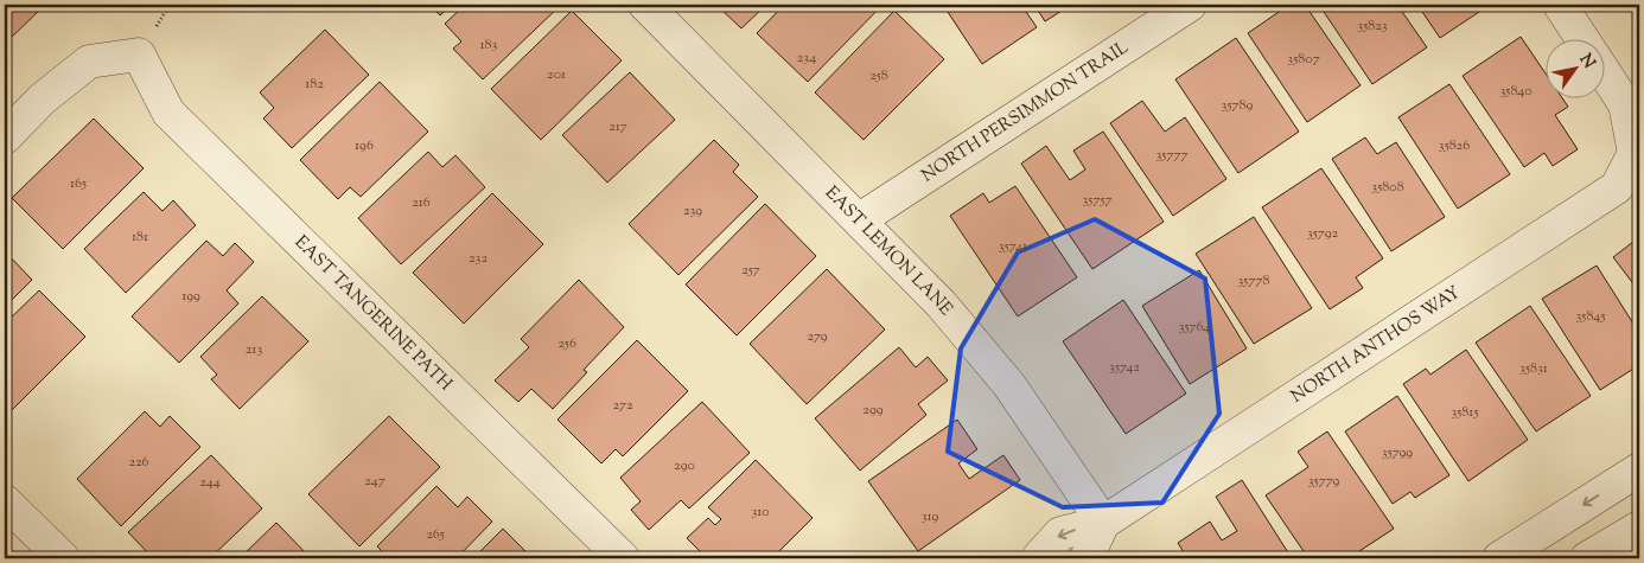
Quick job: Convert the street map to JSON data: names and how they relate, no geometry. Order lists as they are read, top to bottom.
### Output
{
  "streets": {
    "street": [
      "NORTH PERSIMMON TRAIL",
      "EAST LEMON LANE",
      "EAST TANGERINE PATH",
      "NORTH ANTHOS WAY"
    ]
  },
  "crossings": [
    ["NORTH PERSIMMON TRAIL", "EAST LEMON LANE"],
    ["EAST LEMON LANE", "NORTH ANTHOS WAY"]
  ],
  "house_numbers": [
    "35823",
    "183",
    "234",
    "35807",
    "201",
    "258",
    "182",
    "35840",
    "35789",
    "217",
    "196",
    "35826",
    "35777",
    "165",
    "35808",
    "35757",
    "216",
    "239",
    "35792",
    "181",
    "35741",
    "232",
    "257",
    "35778",
    "199",
    "35845",
    "35764",
    "279",
    "256",
    "213",
    "35742",
    "35831",
    "272",
    "299",
    "35815",
    "35799",
    "226",
    "290",
    "247",
    "35779",
    "244",
    "310",
    "319",
    "265"
  ],
  "north": "top right"
}
